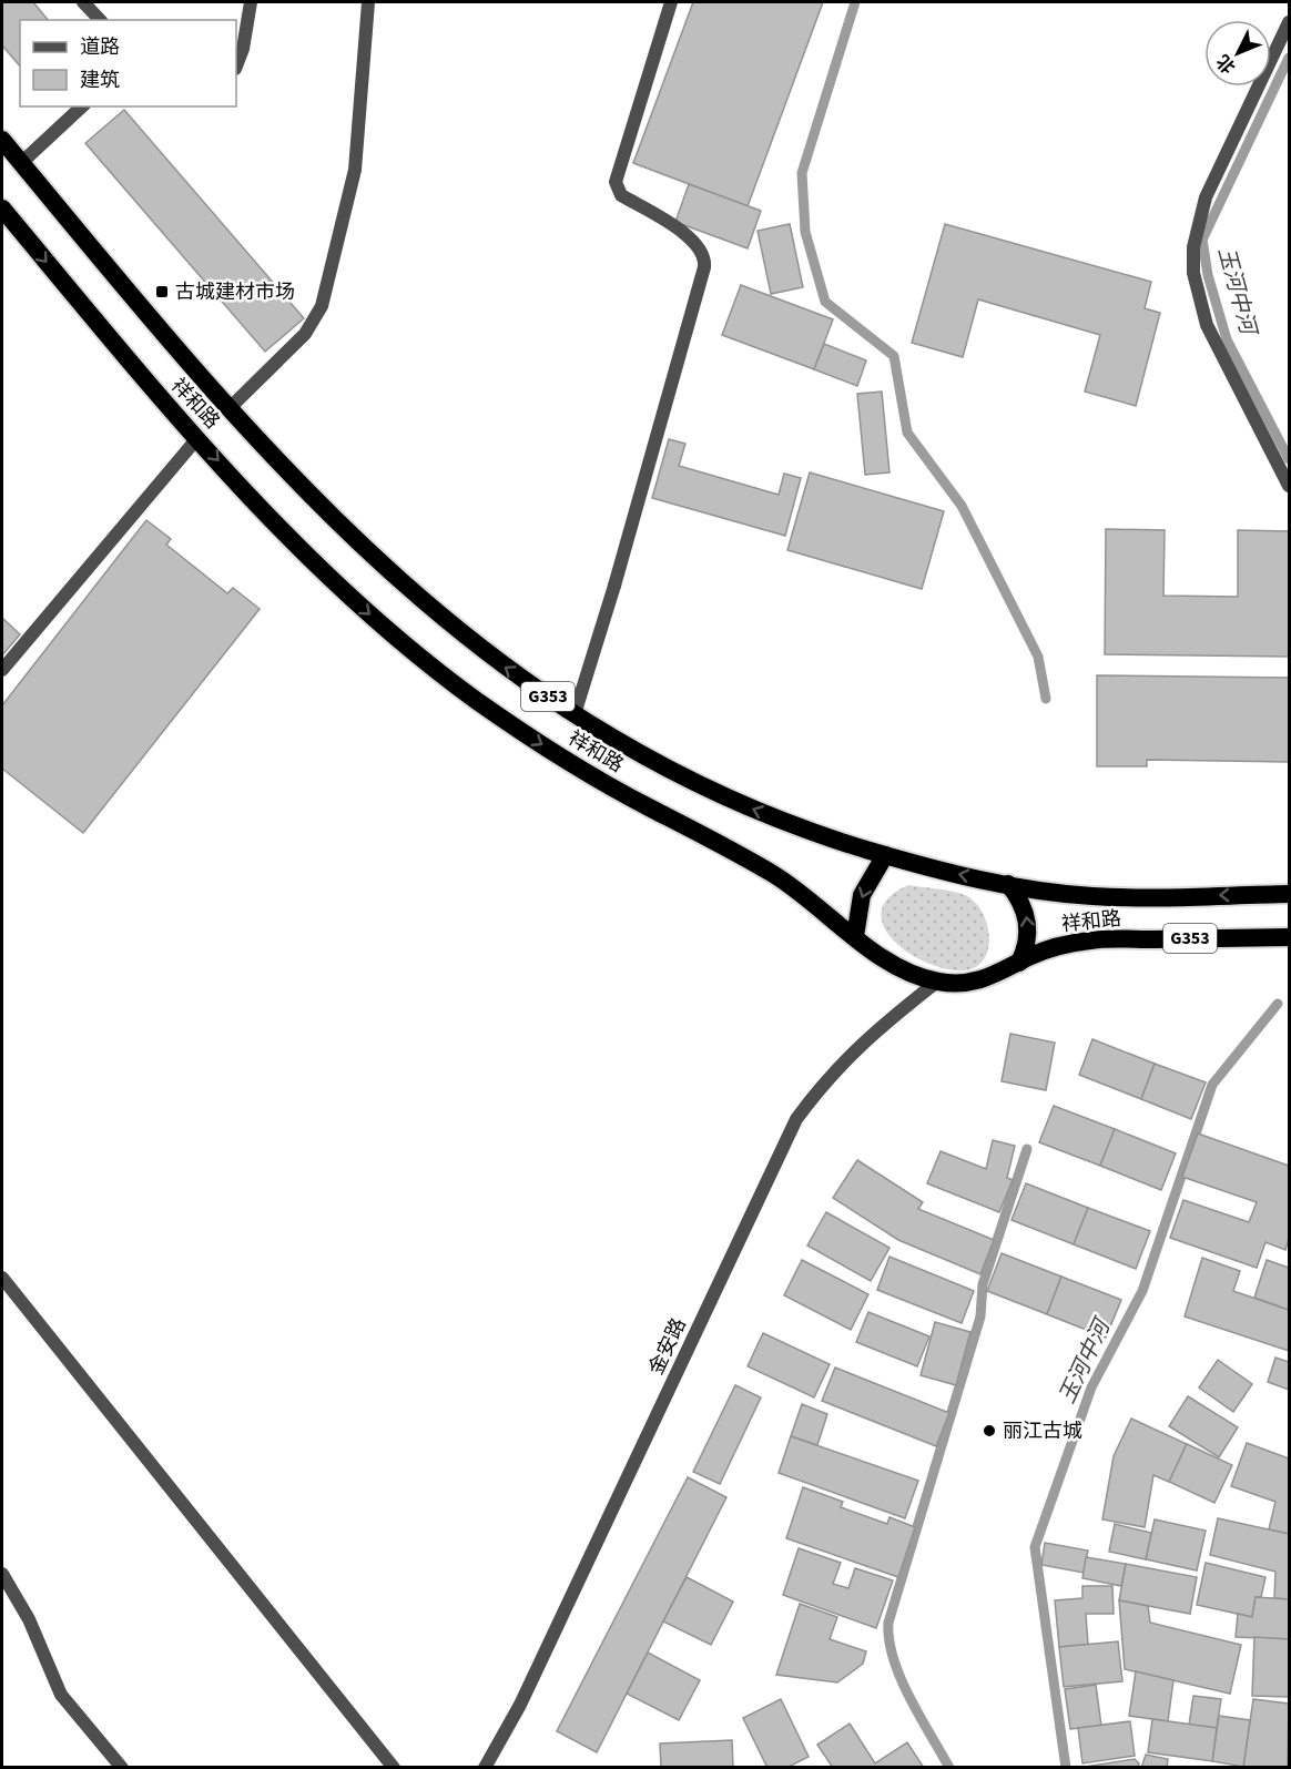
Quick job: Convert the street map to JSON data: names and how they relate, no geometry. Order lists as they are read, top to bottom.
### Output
{
  "streets": {
    "highway": ["祥和路", "G353"],
    "street": ["金安路"]
  },
  "crossings": [
    ["祥和路", "金安路"]
  ],
  "water": ["玉河中河"],
  "places": {
    "transit": ["古城建材市场"],
    "other": ["丽江古城"]
  },
  "legend": ["道路", "建筑"],
  "north": "bottom left"
}
